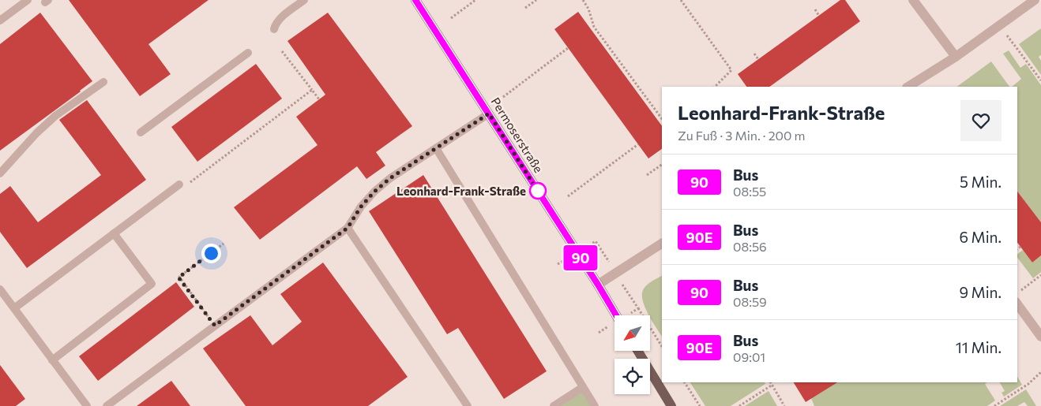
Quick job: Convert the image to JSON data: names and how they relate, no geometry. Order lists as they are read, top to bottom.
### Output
{
  "streets": {
    "main road": ["Permoserstraße"]
  },
  "places": ["Leonhard-Frank-Straße"],
  "lines": ["bus line 90"],
  "north": "bottom left",
  "page": {
    "on_map": "90",
    "heading": ["Leonhard-Frank-Straße", "Zu Fuß · 3 Min. · 200 m"],
    "list": [
      {
        "mark": "90",
        "name": "Bus",
        "note": "08:55",
        "value": "5 Min."
      },
      {
        "mark": "90E",
        "name": "Bus",
        "note": "08:56",
        "value": "6 Min."
      },
      {
        "mark": "90",
        "name": "Bus",
        "note": "08:59",
        "value": "9 Min."
      },
      {
        "mark": "90E",
        "name": "Bus",
        "note": "09:01",
        "value": "11 Min."
      }
    ]
  }
}
